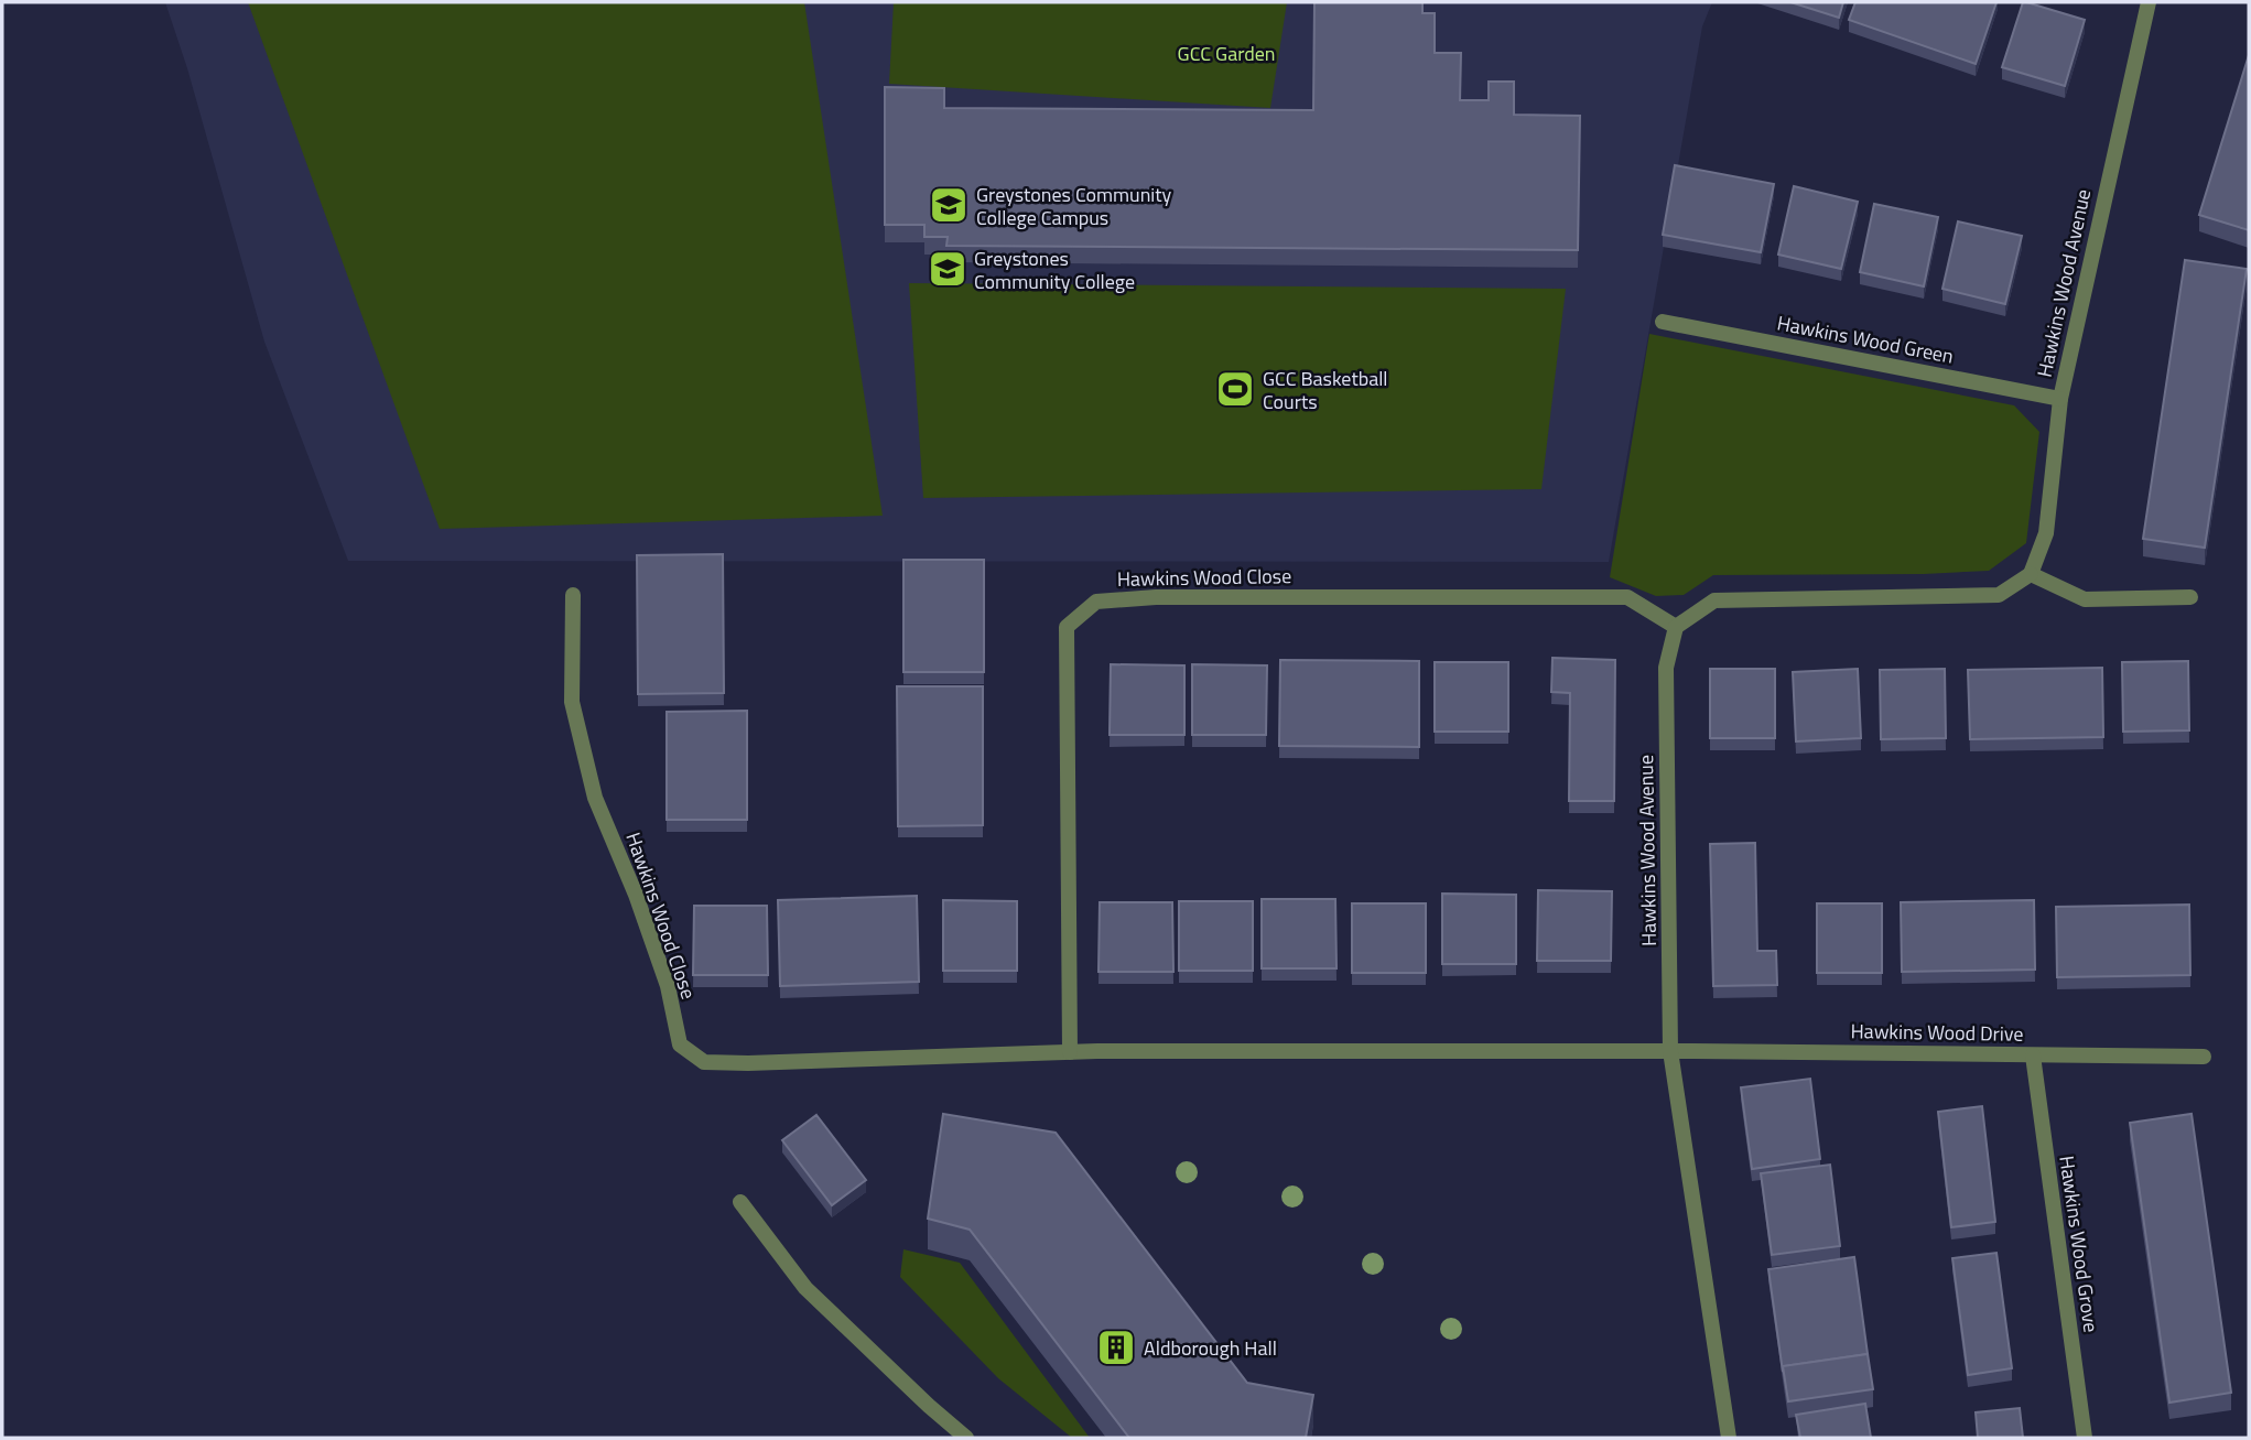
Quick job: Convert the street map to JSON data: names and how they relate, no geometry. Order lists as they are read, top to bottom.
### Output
{
  "streets": {
    "street": [
      "Hawkins Wood Avenue",
      "Hawkins Wood Green",
      "Hawkins Wood Close",
      "Hawkins Wood Drive",
      "Hawkins Wood Grove"
    ]
  },
  "crossings": [
    ["Hawkins Wood Avenue", "Hawkins Wood Green"],
    ["Hawkins Wood Avenue", "Hawkins Wood Close"],
    ["Hawkins Wood Avenue", "Hawkins Wood Drive"],
    ["Hawkins Wood Close", "Hawkins Wood Drive"],
    ["Hawkins Wood Drive", "Hawkins Wood Grove"]
  ],
  "parks": ["GCC Garden"],
  "places": {
    "school or university": ["Greystones Community College Campus", "Greystones Community College"],
    "sports": ["GCC Basketball Courts"],
    "building": ["Aldborough Hall"]
  }
}
